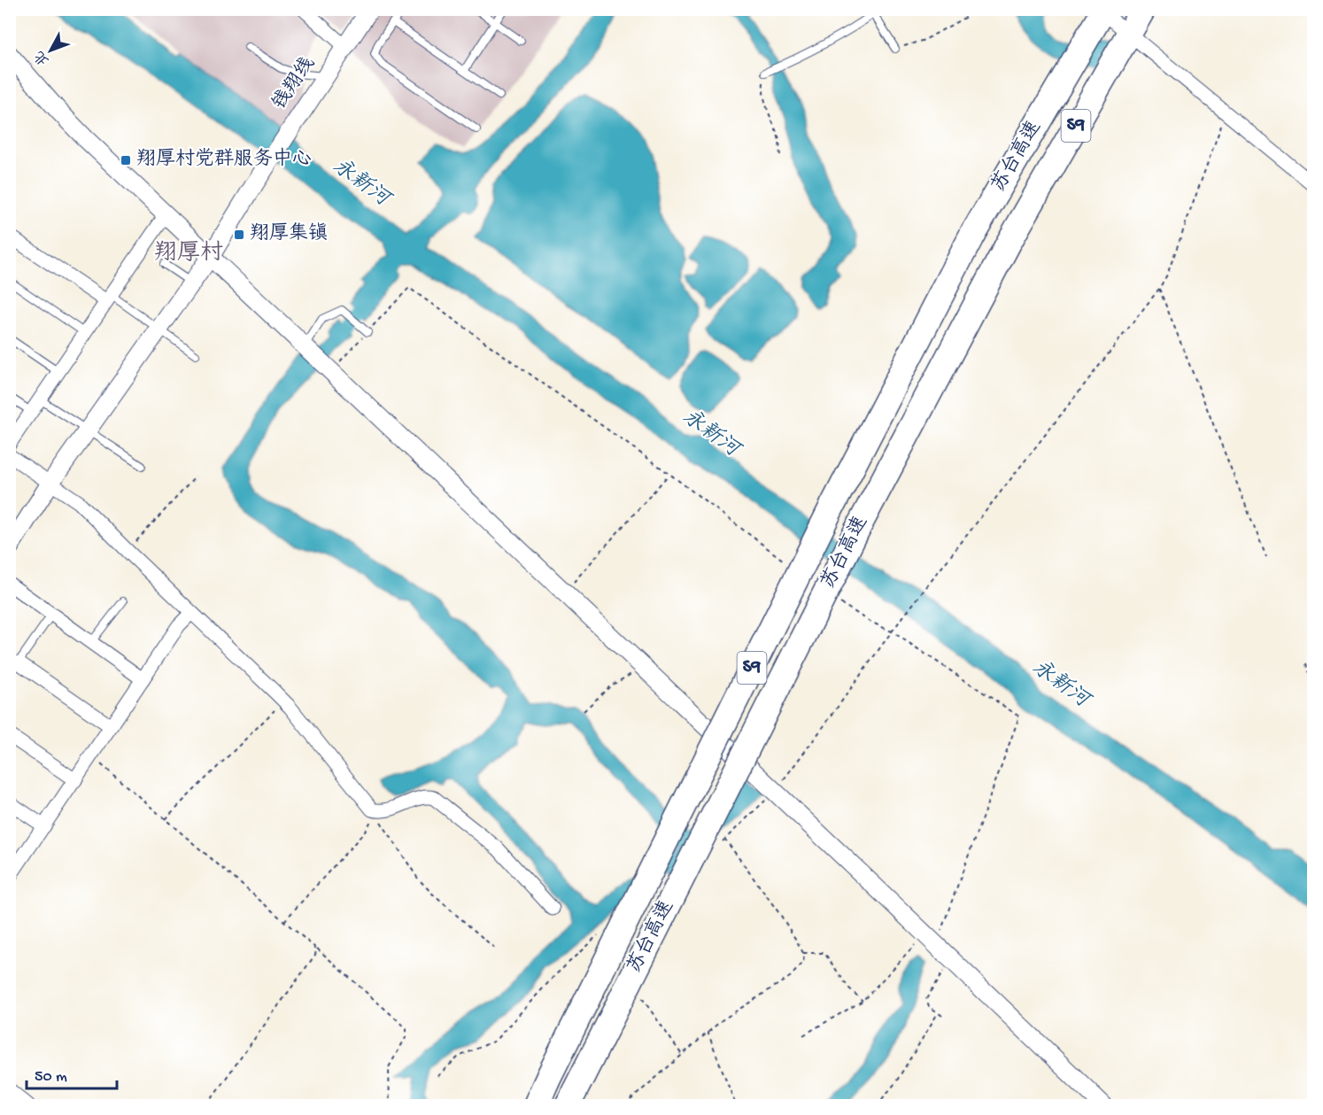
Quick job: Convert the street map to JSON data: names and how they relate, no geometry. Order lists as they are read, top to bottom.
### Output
{
  "streets": {
    "highway": ["S9", "苏台高速"],
    "street": ["钱翔线"]
  },
  "districts": ["翔厚村"],
  "water": ["永新河"],
  "places": {
    "transit": ["翔厚村党群服务中心", "翔厚集镇"]
  },
  "scale_bar": "50 m",
  "north": "bottom left"
}
